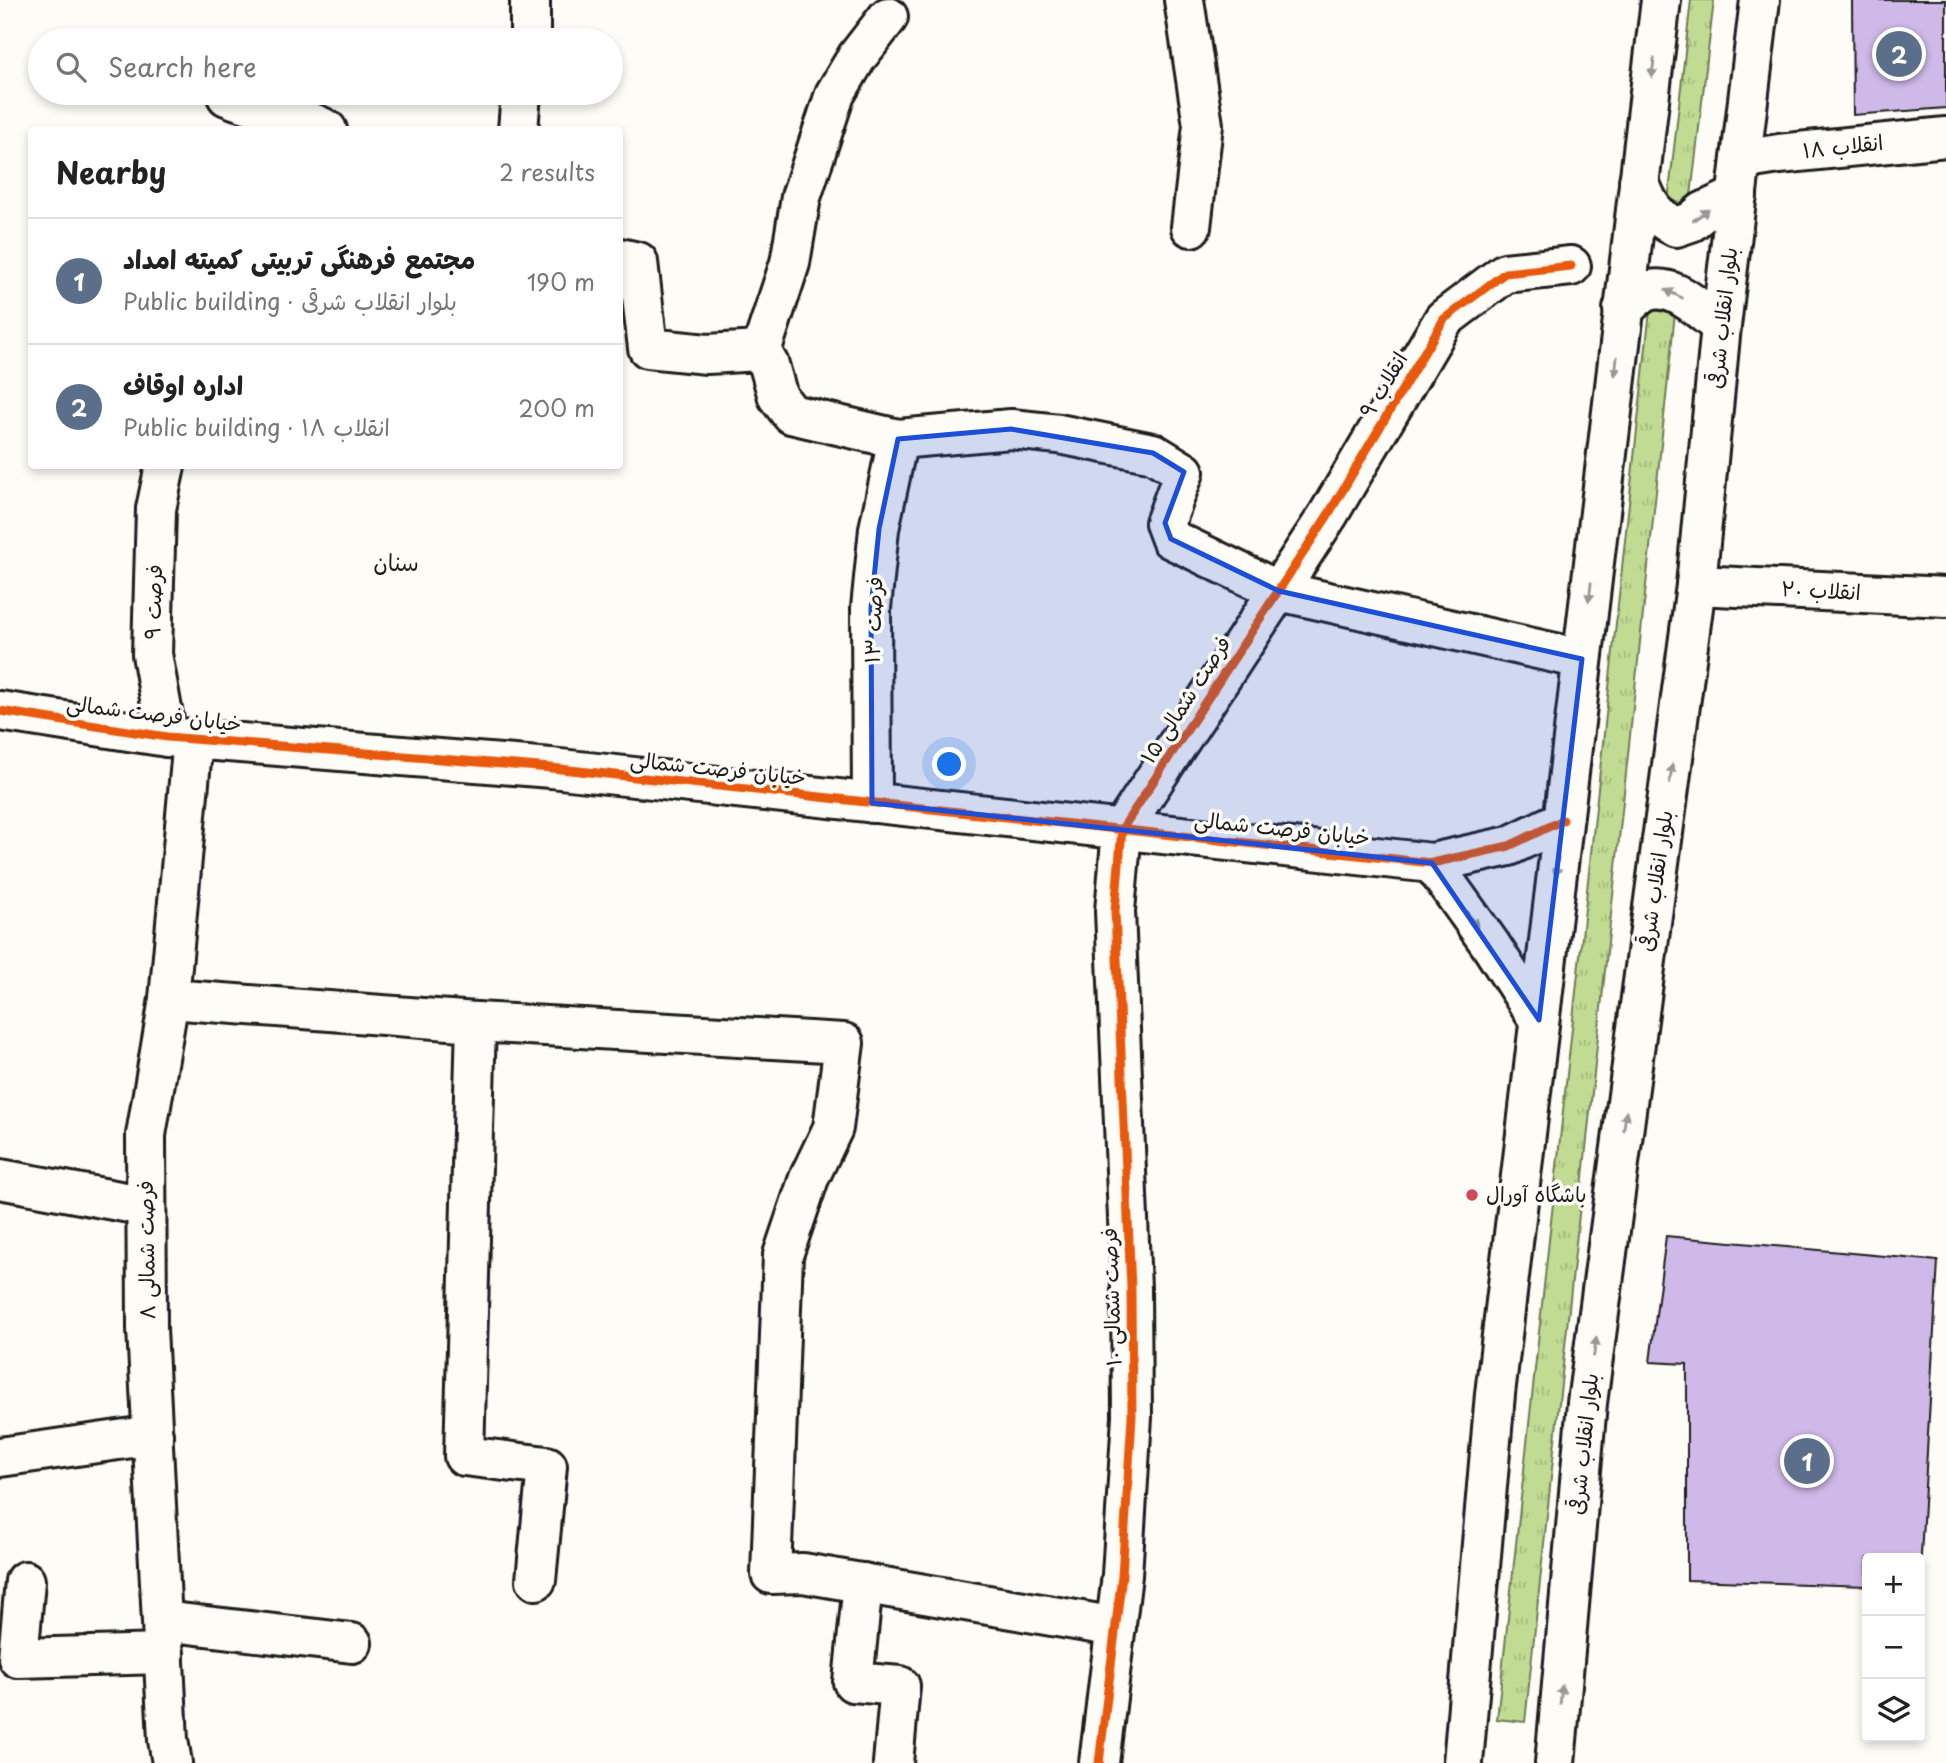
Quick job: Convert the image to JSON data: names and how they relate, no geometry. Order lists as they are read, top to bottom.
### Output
{
  "streets": {
    "street": [
      "انقلاب ۱۸",
      "بلوار انقلاب شرقی",
      "انقلاب ۹",
      "انقلاب ۲۰",
      "فرصت ۹",
      "فرصت ۱۳",
      "فرصت شمالی ۱۵",
      "خیابان فرصت شمالی",
      "فرصت شمالی ۸",
      "فرصت شمالی ۱۰"
    ]
  },
  "crossings": [
    ["انقلاب ۱۸", "بلوار انقلاب شرقی"],
    ["بلوار انقلاب شرقی", "انقلاب ۲۰"],
    ["انقلاب ۹", "فرصت شمالی ۱۵"],
    ["فرصت ۹", "خیابان فرصت شمالی"],
    ["فرصت ۹", "فرصت شمالی ۸"],
    ["فرصت ۱۳", "خیابان فرصت شمالی"],
    ["فرصت شمالی ۱۵", "خیابان فرصت شمالی"],
    ["فرصت شمالی ۱۵", "فرصت شمالی ۱۰"],
    ["خیابان فرصت شمالی", "فرصت شمالی ۸"],
    ["خیابان فرصت شمالی", "فرصت شمالی ۱۰"]
  ],
  "districts": ["سنان"],
  "places": ["باشگاه آورال"],
  "page": {
    "pins": ["2", "1"],
    "search": "Search here",
    "heading": ["Nearby", "2 results"],
    "list": [
      {
        "mark": "1",
        "name": "مجتمع فرهنگی ‌تربیتی کمیته امداد",
        "note": "Public building · بلوار انقلاب شرقی",
        "value": "190 m"
      },
      {
        "mark": "2",
        "name": "اداره اوقاف",
        "note": "Public building · انقلاب ۱۸",
        "value": "200 m"
      }
    ],
    "map_buttons": ["+", "−"]
  }
}
